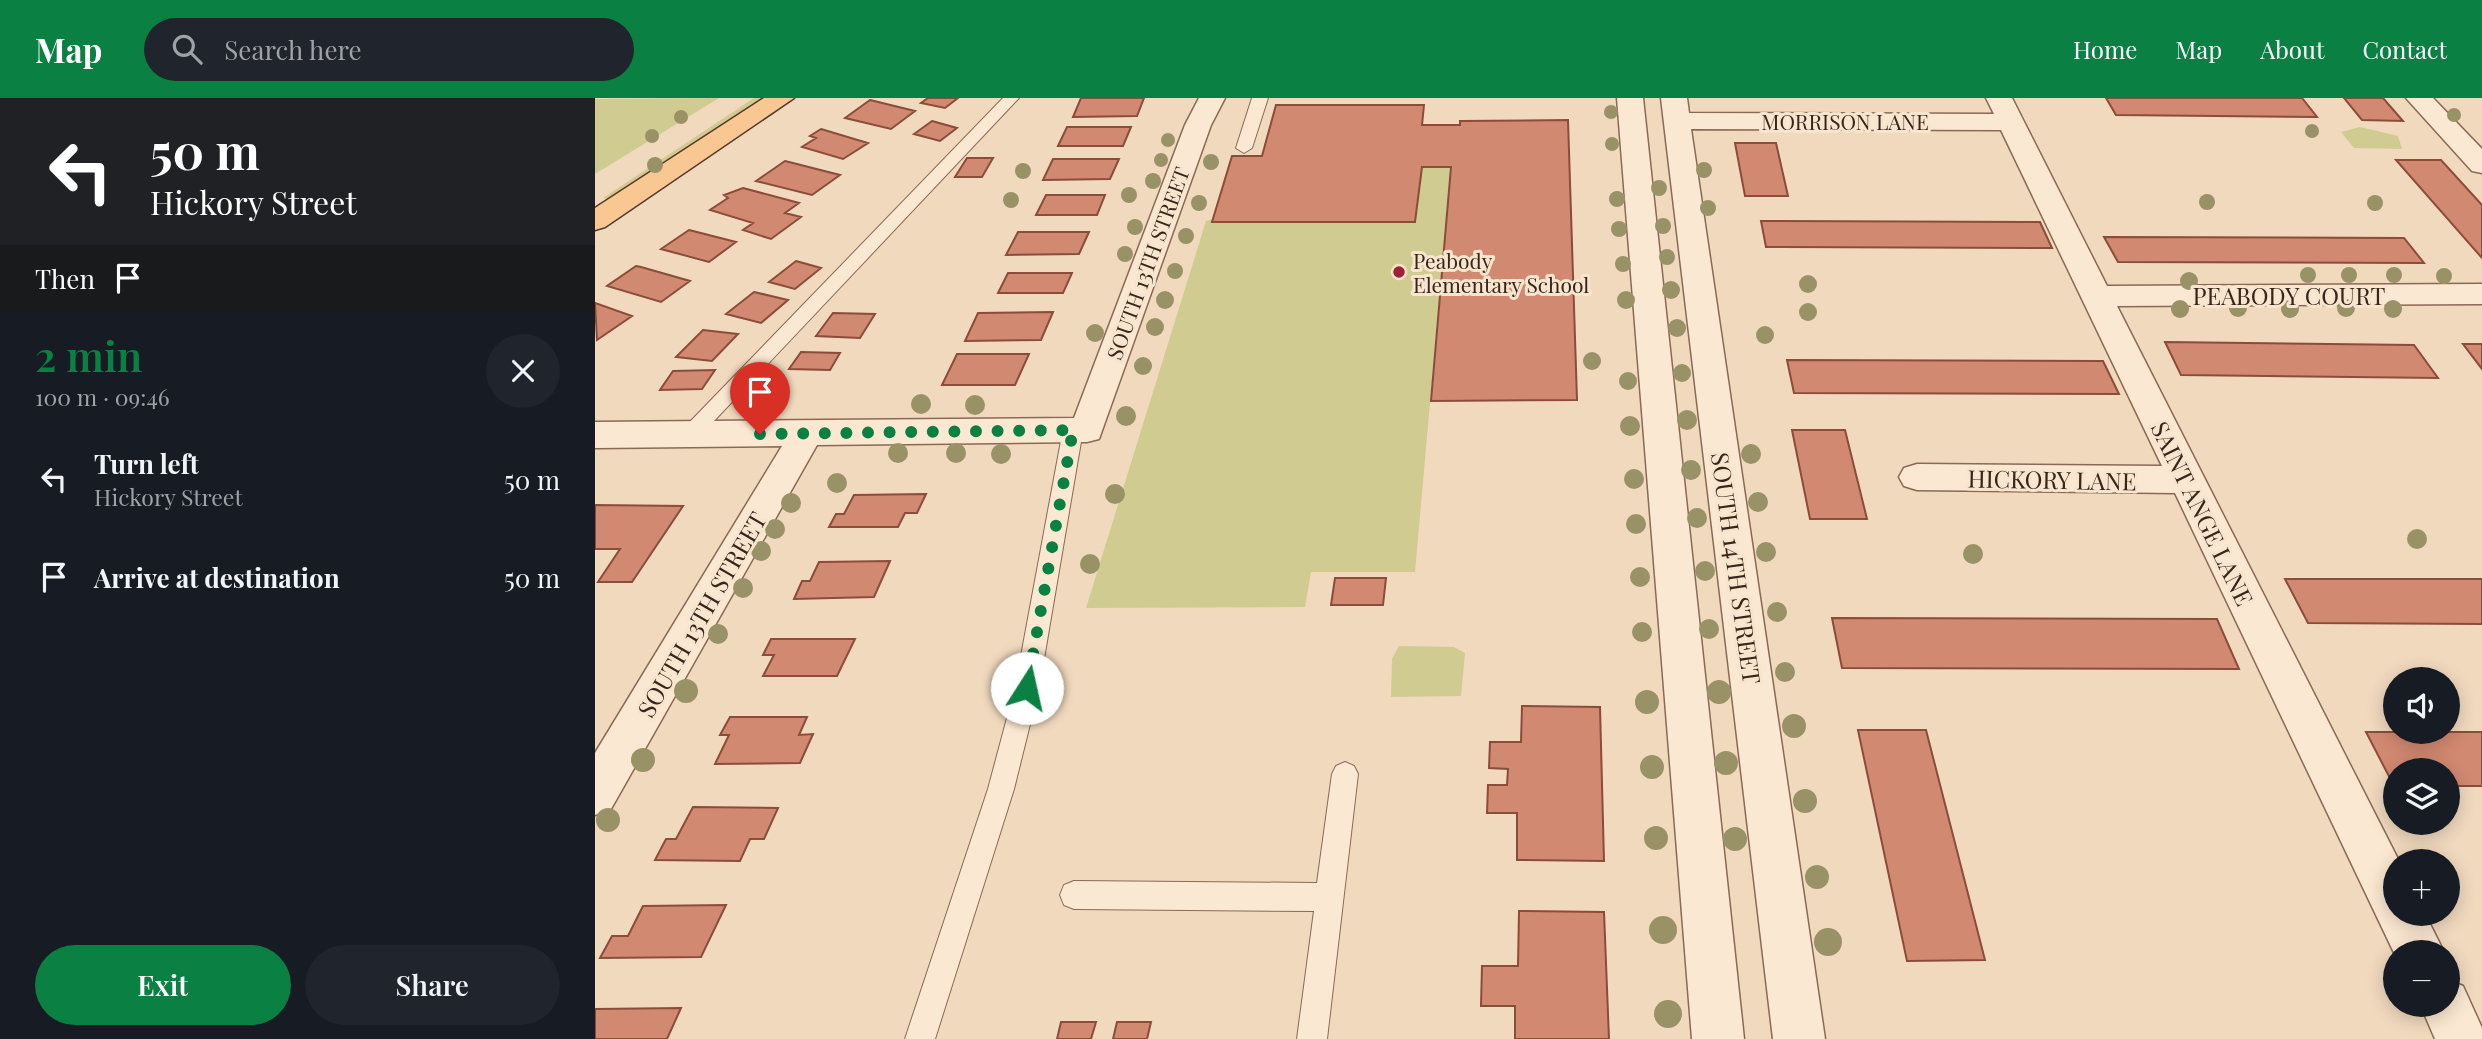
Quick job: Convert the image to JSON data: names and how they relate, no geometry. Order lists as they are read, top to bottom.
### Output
{
  "streets": {
    "street": [
      "MORRISON LANE",
      "SOUTH 13TH STREET",
      "PEABODY COURT",
      "HICKORY LANE",
      "SAINT ANGE LANE",
      "SOUTH 14TH STREET"
    ]
  },
  "crossings": [
    ["MORRISON LANE", "SAINT ANGE LANE"],
    ["MORRISON LANE", "SOUTH 14TH STREET"],
    ["PEABODY COURT", "SAINT ANGE LANE"],
    ["HICKORY LANE", "SAINT ANGE LANE"]
  ],
  "places": ["Peabody Elementary School"],
  "page": {
    "header": "Map",
    "search": "Search here",
    "nav": [
      "Home",
      "Map",
      "About",
      "Contact"
    ],
    "turn": ["50 m", "Hickory Street"],
    "then": "Then",
    "heading": ["2 min", "100 m · 09:46"],
    "list": [
      {
        "name": "Turn left",
        "note": "Hickory Street",
        "value": "50 m"
      },
      {
        "name": "Arrive at destination",
        "value": "50 m"
      }
    ],
    "map_buttons": ["+", "−"],
    "buttons": ["Exit", "Share"]
  }
}
